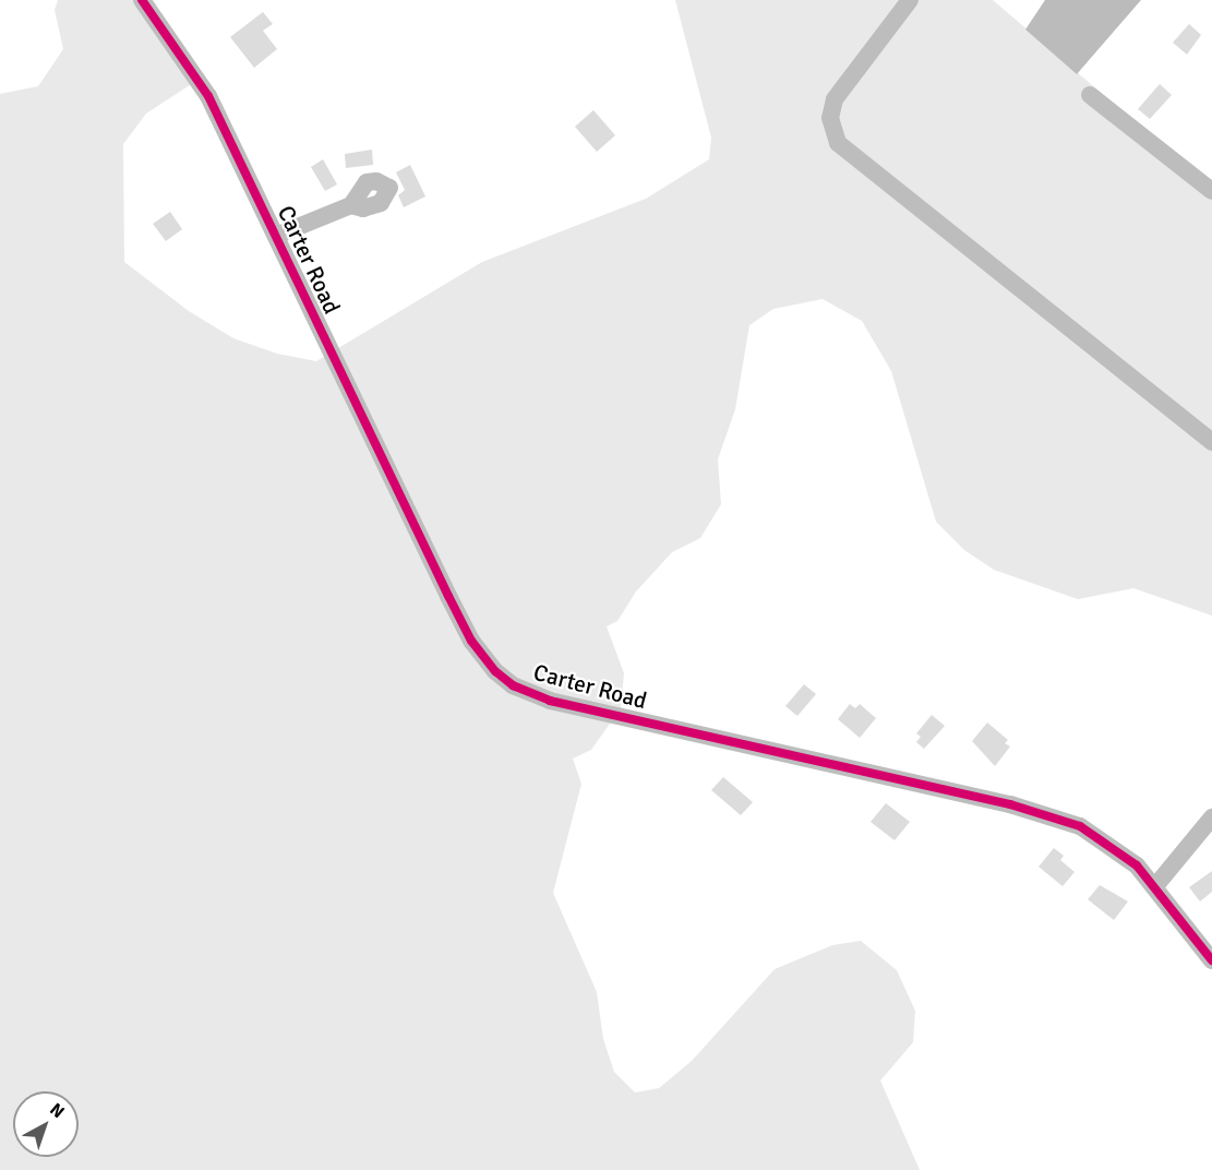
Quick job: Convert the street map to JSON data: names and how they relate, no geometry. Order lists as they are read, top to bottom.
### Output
{
  "streets": {
    "street": ["Carter Road"]
  },
  "north": "top right"
}
